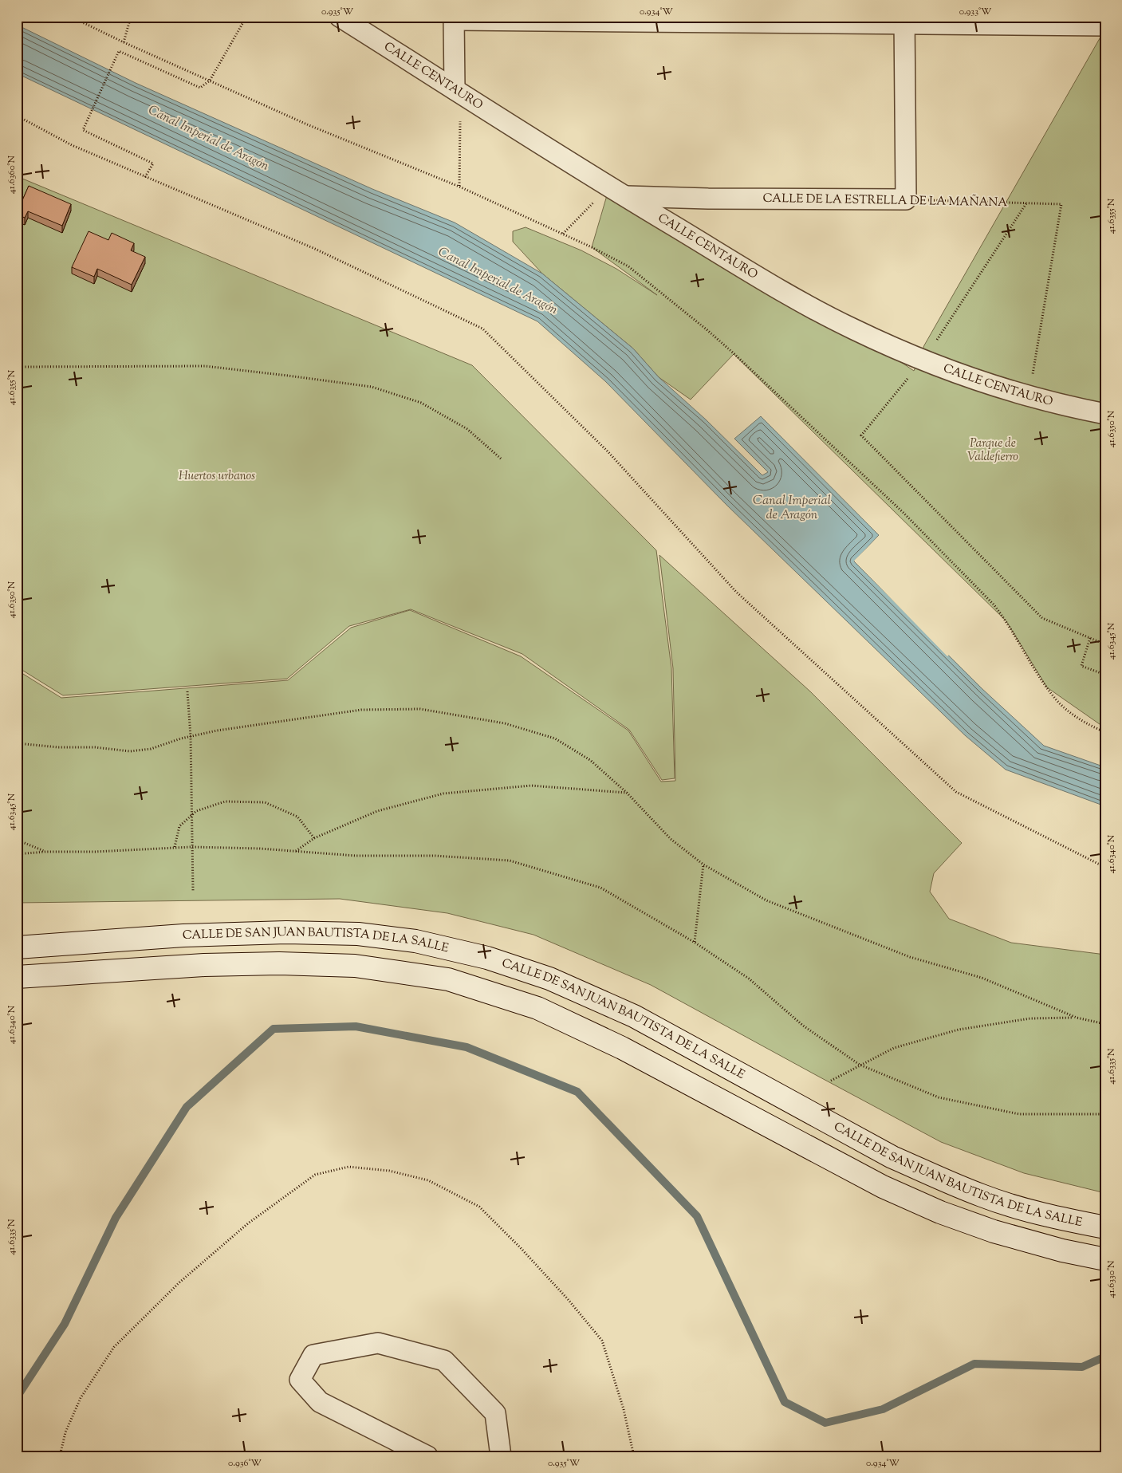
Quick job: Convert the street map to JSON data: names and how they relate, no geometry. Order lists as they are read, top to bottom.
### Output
{
  "streets": {
    "main road": ["CALLE DE SAN JUAN BAUTISTA DE LA SALLE"],
    "street": ["CALLE CENTAURO", "CALLE DE LA ESTRELLA DE LA MAÑANA"]
  },
  "crossings": [
    ["CALLE CENTAURO", "CALLE DE LA ESTRELLA DE LA MAÑANA"]
  ],
  "water": ["Canal Imperial de Aragón"],
  "parks": ["Parque de Valdefierro", "Huertos urbanos"],
  "coordinates": [
    "0.935°W",
    "0.934°W",
    "0.933°W",
    "41.6360°N",
    "41.6355°N",
    "41.6350°N",
    "41.6345°N",
    "41.6340°N",
    "41.6335°N",
    "41.6330°N",
    "0.936°W"
  ]
}
